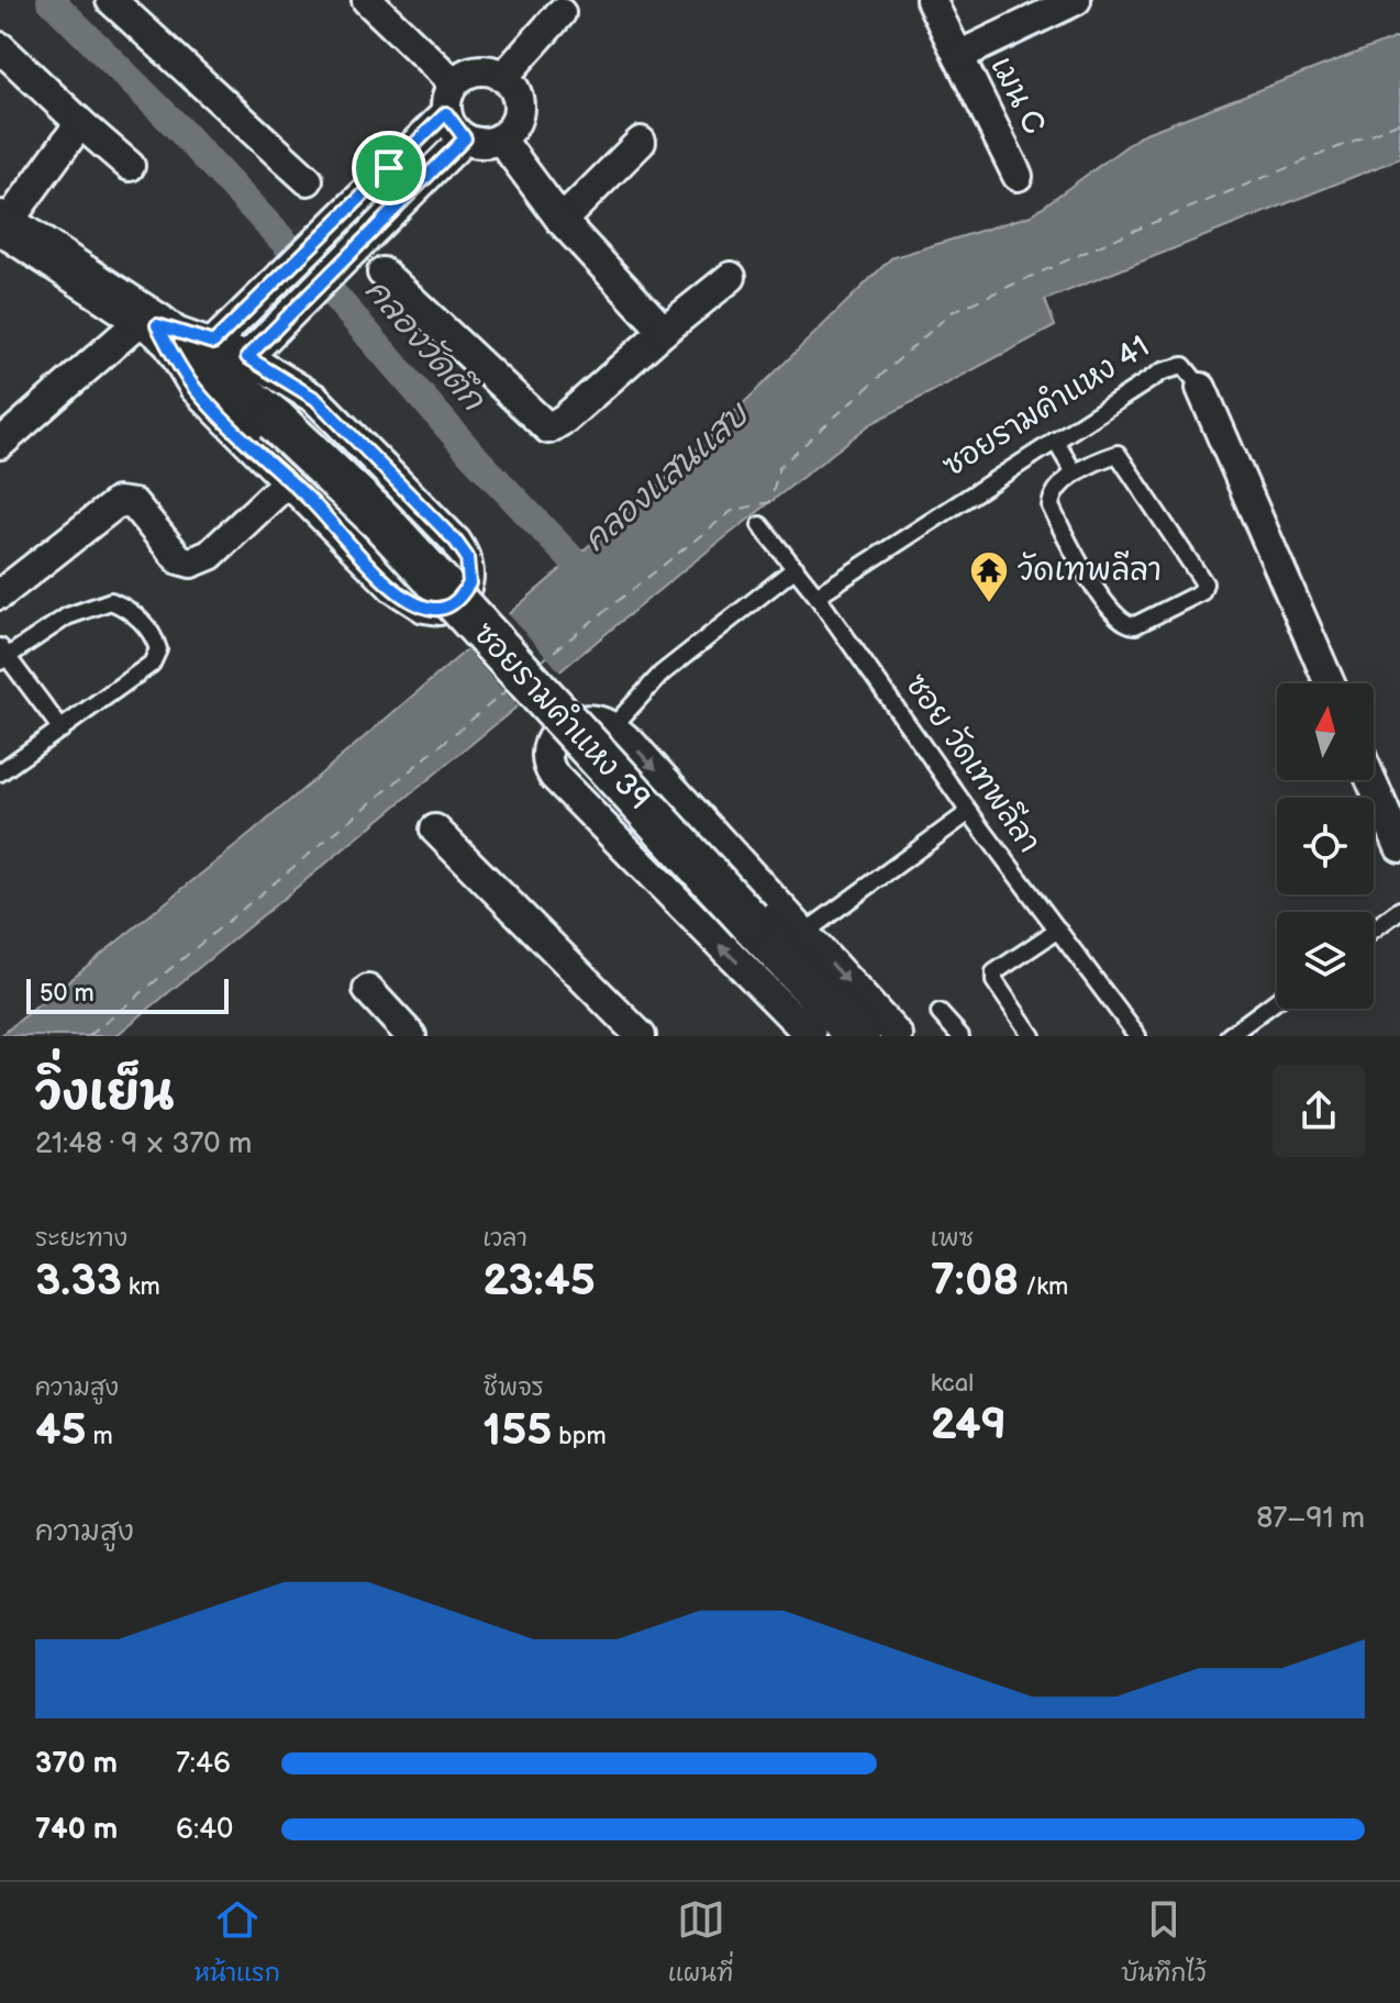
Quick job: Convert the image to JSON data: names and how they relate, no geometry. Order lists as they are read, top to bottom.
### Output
{
  "streets": {
    "main road": ["ซอยรามคำแหง 39"],
    "street": ["เมน C", "ซอยรามคำแหง 41"],
    "lane": ["ซอย วัดเทพลีลา"]
  },
  "crossings": [
    ["ซอยรามคำแหง 41", "ซอย วัดเทพลีลา"]
  ],
  "water": ["คลองวัดตึก", "คลองแสนแสบ"],
  "places": {
    "temple": ["วัดเทพลีลา"]
  },
  "scale_bar": "50 m",
  "north": "top",
  "page": {
    "scale": "50 m",
    "heading": ["วิ่งเย็น", "21:48 · 9 × 370 m"],
    "stats": [
      ["ระยะทาง", "3.33 km"],
      ["เวลา", "23:45"],
      ["เพซ", "7:08 /km"],
      ["ความสูง", "45 m"],
      ["ชีพจร", "155 bpm"],
      ["kcal", "249"]
    ],
    "chart": ["ความสูง", "87–91 m"],
    "list": [
      {
        "name": "370 m",
        "note": "7:46"
      },
      {
        "name": "740 m",
        "note": "6:40"
      }
    ],
    "tabs": ["หน้าแรก", "แผนที่", "บันทึกไว้"]
  }
}
